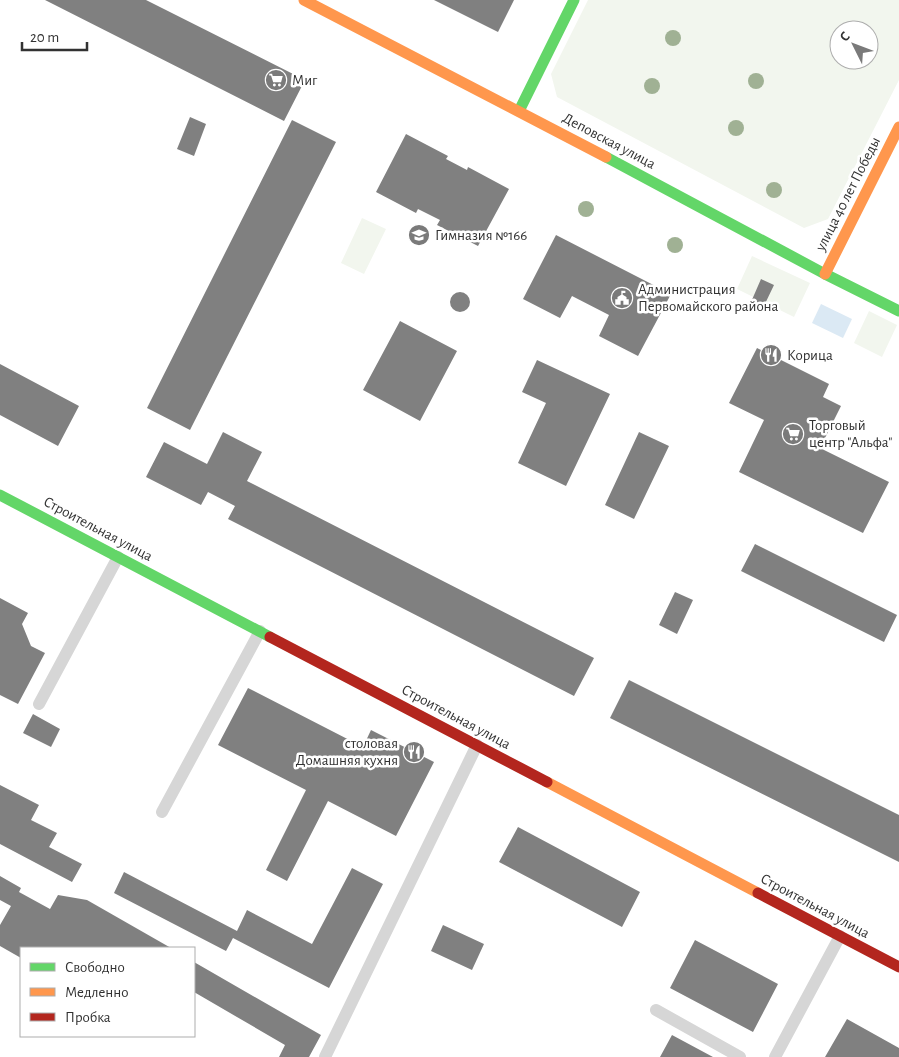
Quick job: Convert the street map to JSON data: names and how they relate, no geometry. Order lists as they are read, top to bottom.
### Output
{
  "streets": {
    "street": ["Деповская улица", "улица 40 лет Победы", "Строительная улица"]
  },
  "crossings": [
    ["Деповская улица", "улица 40 лет Победы"]
  ],
  "places": {
    "supermarket": ["Миг", "Торговый центр \"Альфа\""],
    "school or university": ["Гимназия №166"],
    "public building": ["Администрация Первомайского района"],
    "restaurant": ["Корица", "столовая Домашняя кухня"]
  },
  "legend": ["Свободно", "Медленно", "Пробка"],
  "scale_bar": "20 m",
  "north": "top left"
}
